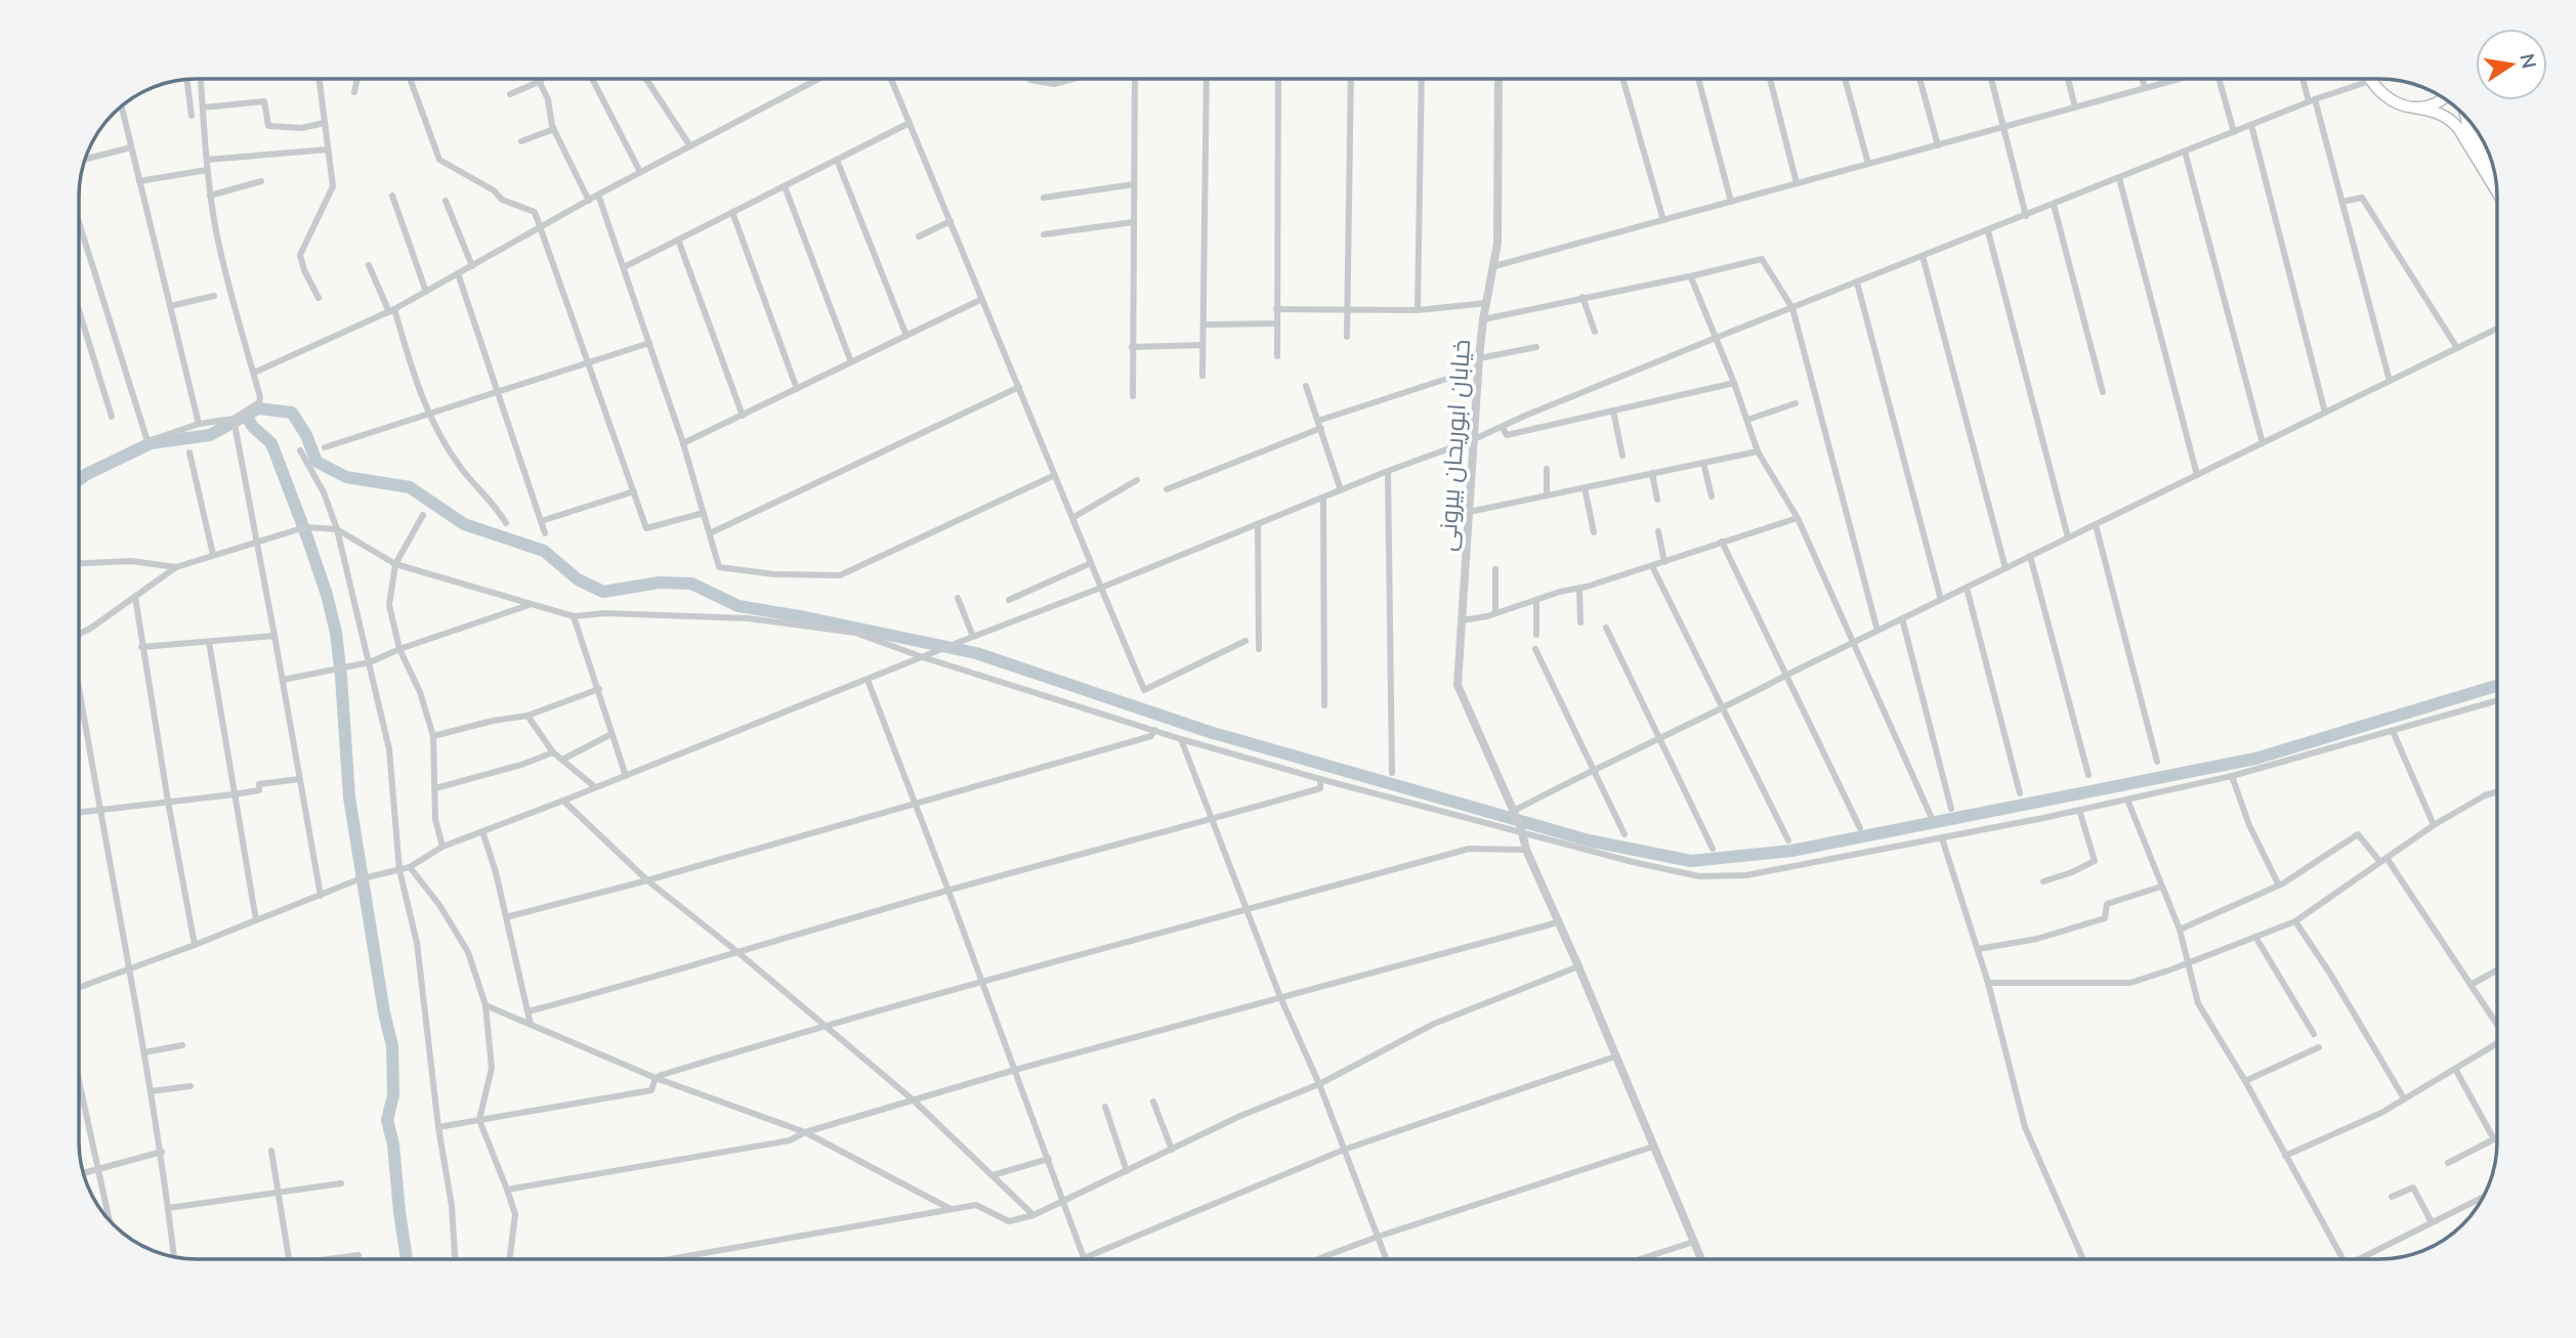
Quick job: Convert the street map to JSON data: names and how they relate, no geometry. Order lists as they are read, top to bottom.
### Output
{
  "streets": {
    "street": ["خیابان ابوریحان بیرونی"]
  },
  "north": "right"
}
